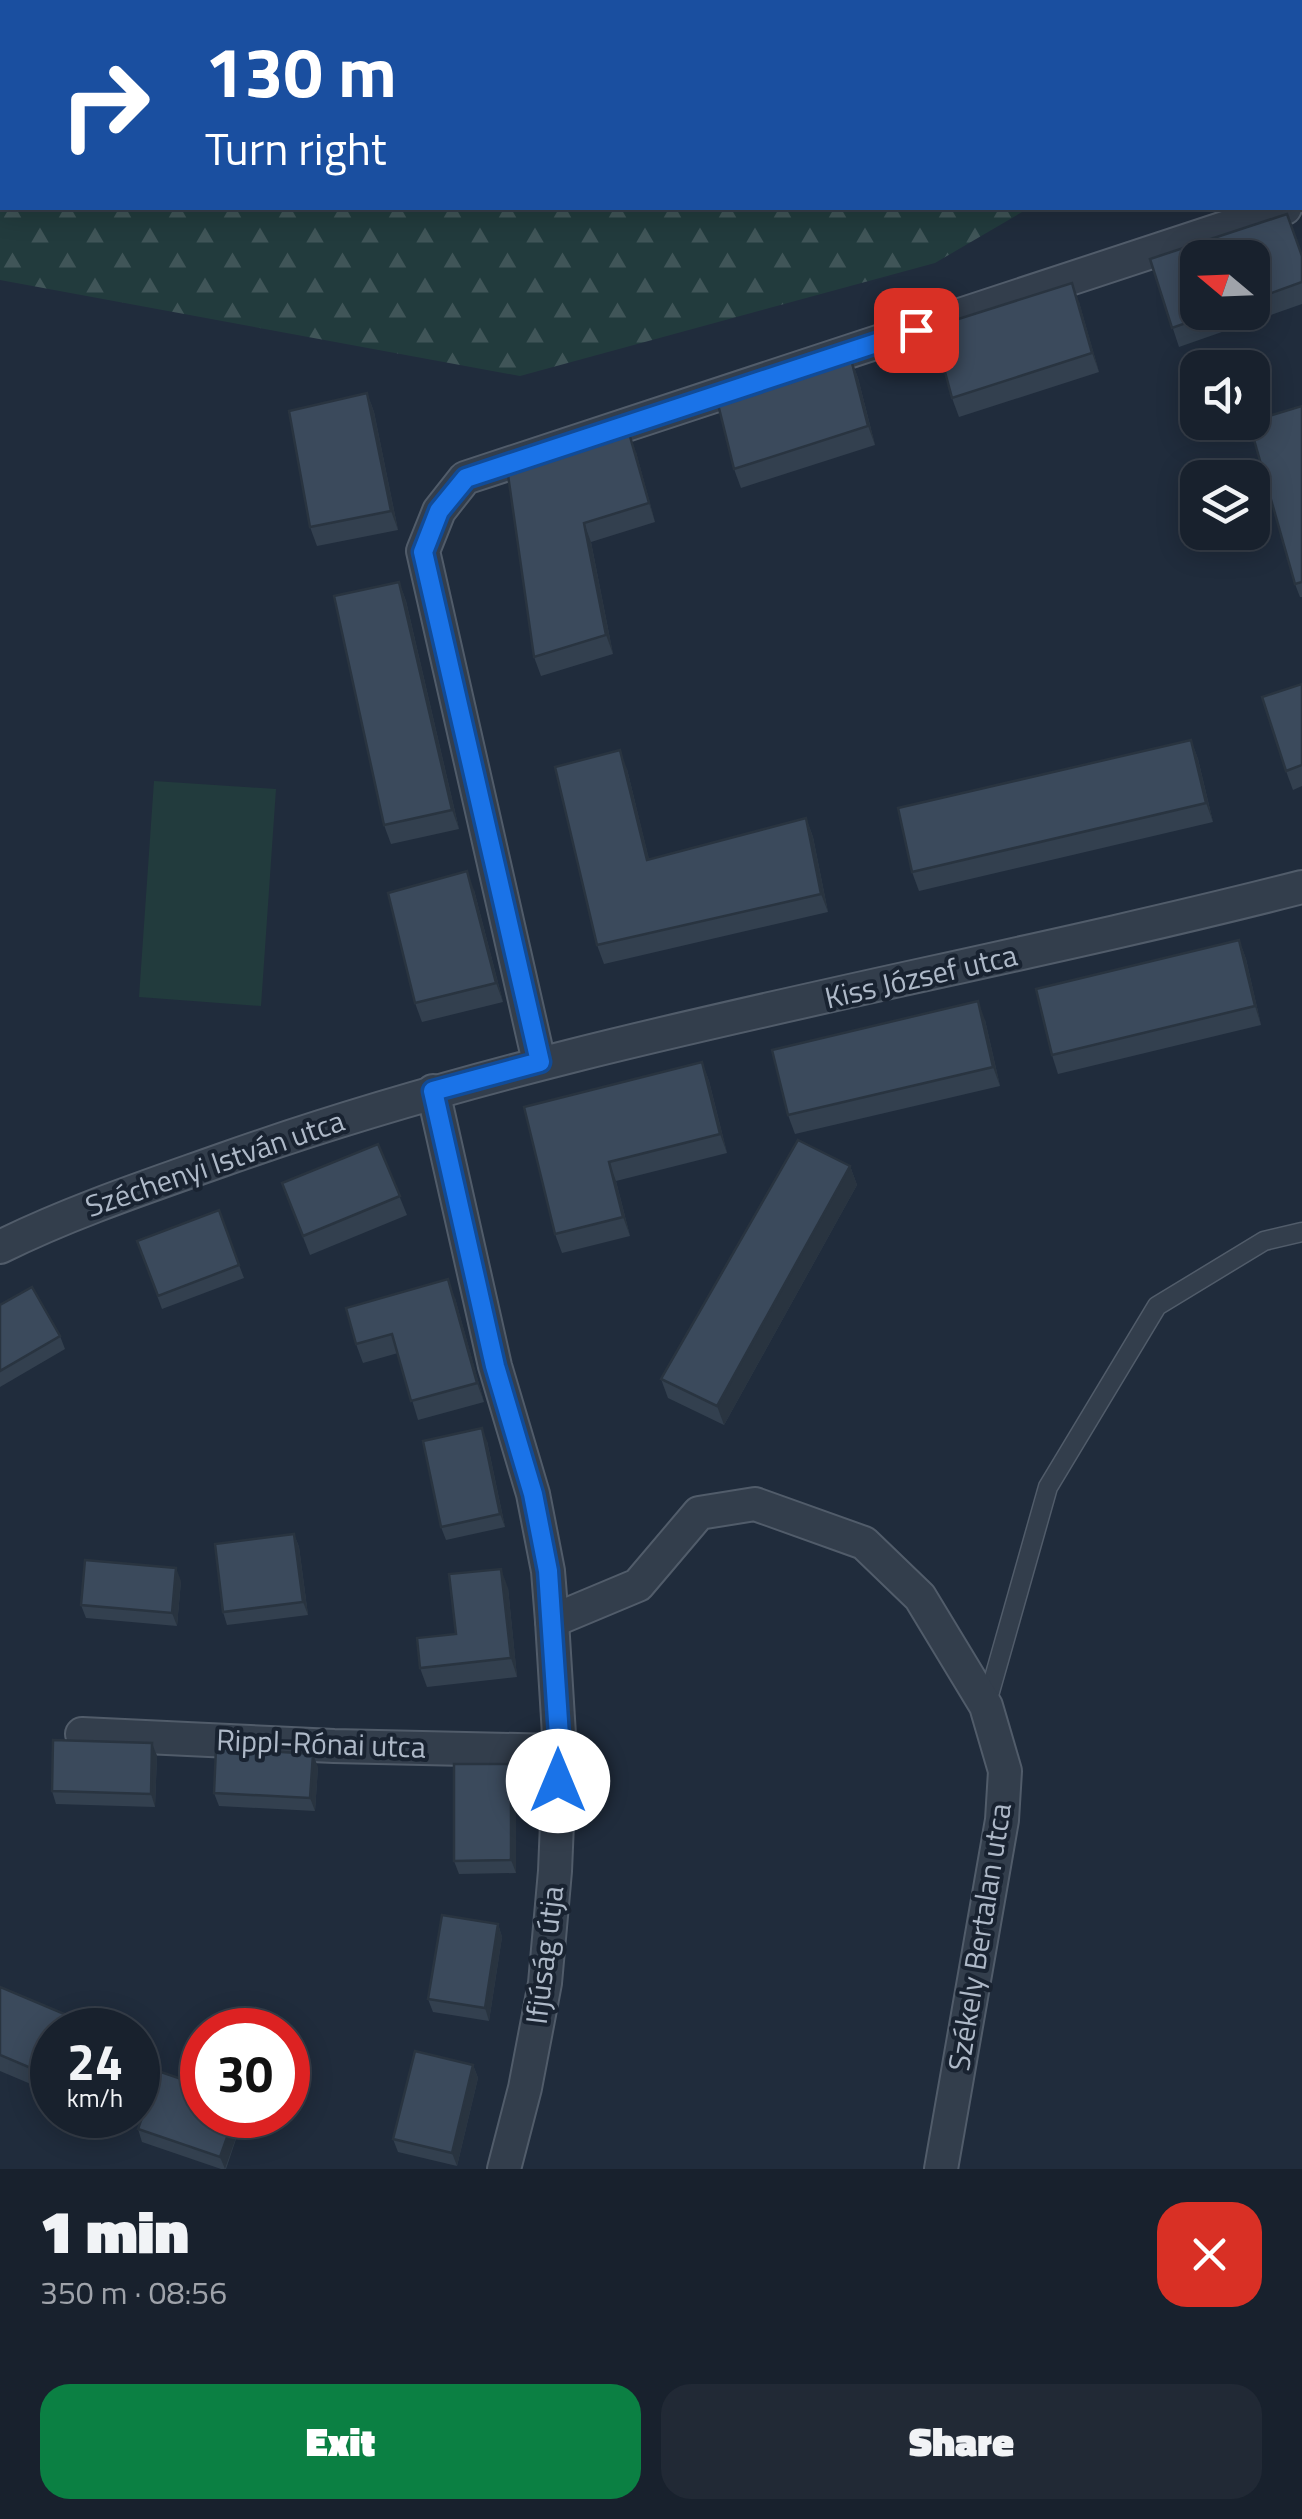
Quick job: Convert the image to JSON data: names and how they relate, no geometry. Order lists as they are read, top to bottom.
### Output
{
  "streets": {
    "street": [
      "Kiss József utca",
      "Széchenyi István utca",
      "Rippl-Rónai utca",
      "Székely Bertalan utca",
      "Ifjúság útja"
    ]
  },
  "crossings": [
    ["Kiss József utca", "Széchenyi István utca"],
    ["Kiss József utca", "Ifjúság útja"],
    ["Széchenyi István utca", "Ifjúság útja"],
    ["Rippl-Rónai utca", "Ifjúság útja"],
    ["Székely Bertalan utca", "Ifjúság útja"]
  ],
  "north": "left",
  "page": {
    "turn": ["130 m", "Turn right"],
    "speed": "24 km/h",
    "limit": "30",
    "heading": ["1 min", "350 m · 08:56"],
    "buttons": ["Exit", "Share"]
  }
}
